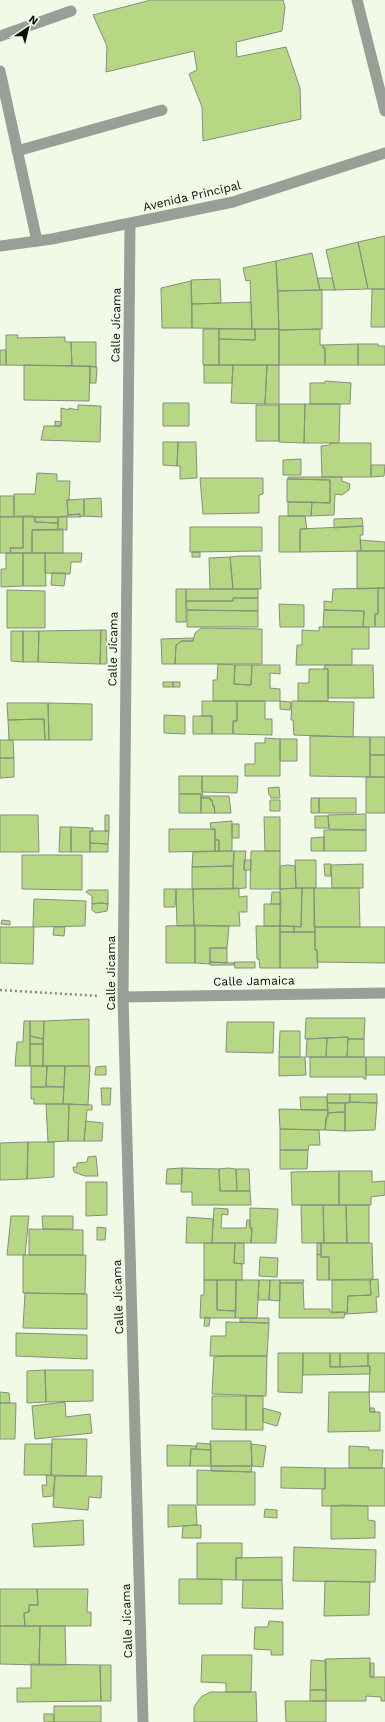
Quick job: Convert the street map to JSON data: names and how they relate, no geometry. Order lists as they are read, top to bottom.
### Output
{
  "streets": {
    "street": ["Avenida Principal", "Calle Jícama", "Calle Jamaica"]
  },
  "crossings": [
    ["Avenida Principal", "Calle Jícama"],
    ["Calle Jícama", "Calle Jamaica"]
  ],
  "north": "top right"
}
